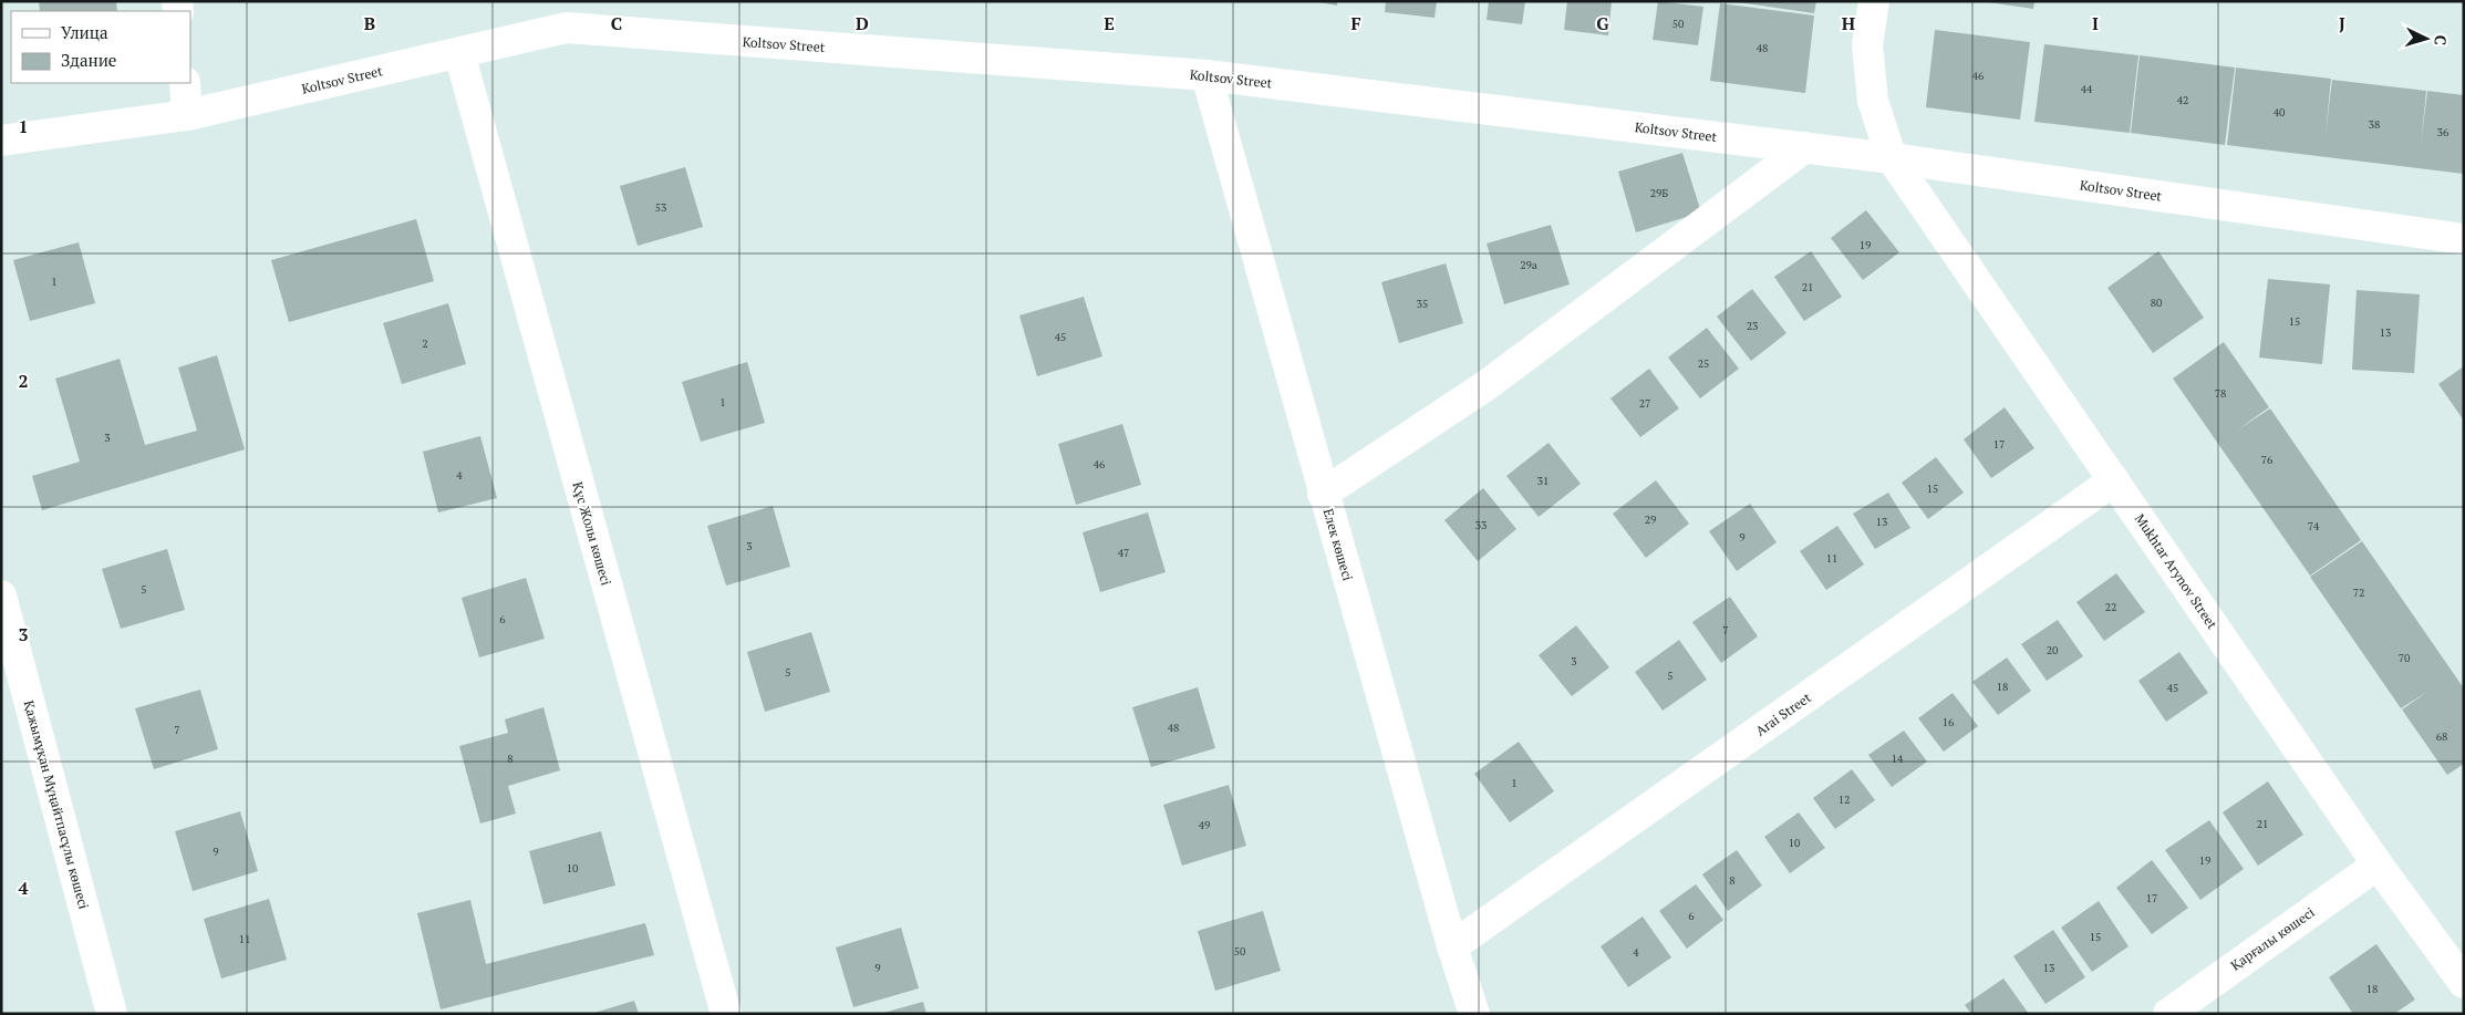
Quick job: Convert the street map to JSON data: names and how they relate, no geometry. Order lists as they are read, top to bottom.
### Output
{
  "streets": {
    "street": [
      "Koltsov Street",
      "Құс Жолы көшесі",
      "Елек көшесі",
      "Mukhtar Arynov Street",
      "Arai Street",
      "Қажымұқан Мұңайтпасұлы көшесі",
      "Қарғалы көшесі"
    ]
  },
  "crossings": [
    ["Koltsov Street", "Құс Жолы көшесі"],
    ["Koltsov Street", "Елек көшесі"],
    ["Koltsov Street", "Mukhtar Arynov Street"],
    ["Елек көшесі", "Arai Street"],
    ["Mukhtar Arynov Street", "Arai Street"],
    ["Mukhtar Arynov Street", "Қарғалы көшесі"]
  ],
  "house_numbers": [
    "50",
    "48",
    "46",
    "44",
    "42",
    "40",
    "38",
    "36",
    "29Б",
    "53",
    "19",
    "29а",
    "1",
    "21",
    "80",
    "35",
    "15",
    "23",
    "13",
    "45",
    "2",
    "25",
    "78",
    "1",
    "27",
    "3",
    "17",
    "76",
    "46",
    "4",
    "31",
    "15",
    "29",
    "13",
    "33",
    "74",
    "9",
    "3",
    "47",
    "11",
    "5",
    "72",
    "22",
    "6",
    "7",
    "20",
    "70",
    "3",
    "5",
    "5",
    "18",
    "45",
    "16",
    "48",
    "7",
    "68",
    "8",
    "14",
    "1",
    "12",
    "21",
    "49",
    "10",
    "9",
    "19",
    "10",
    "8",
    "17",
    "6",
    "15",
    "11",
    "50",
    "4",
    "9",
    "13",
    "18"
  ],
  "legend": ["Улица", "Здание"],
  "north": "right",
  "grid": {
    "columns": [
      "B",
      "C",
      "D",
      "E",
      "F",
      "G",
      "H",
      "I",
      "J"
    ],
    "rows": [
      "1",
      "2",
      "3",
      "4"
    ]
  }
}
